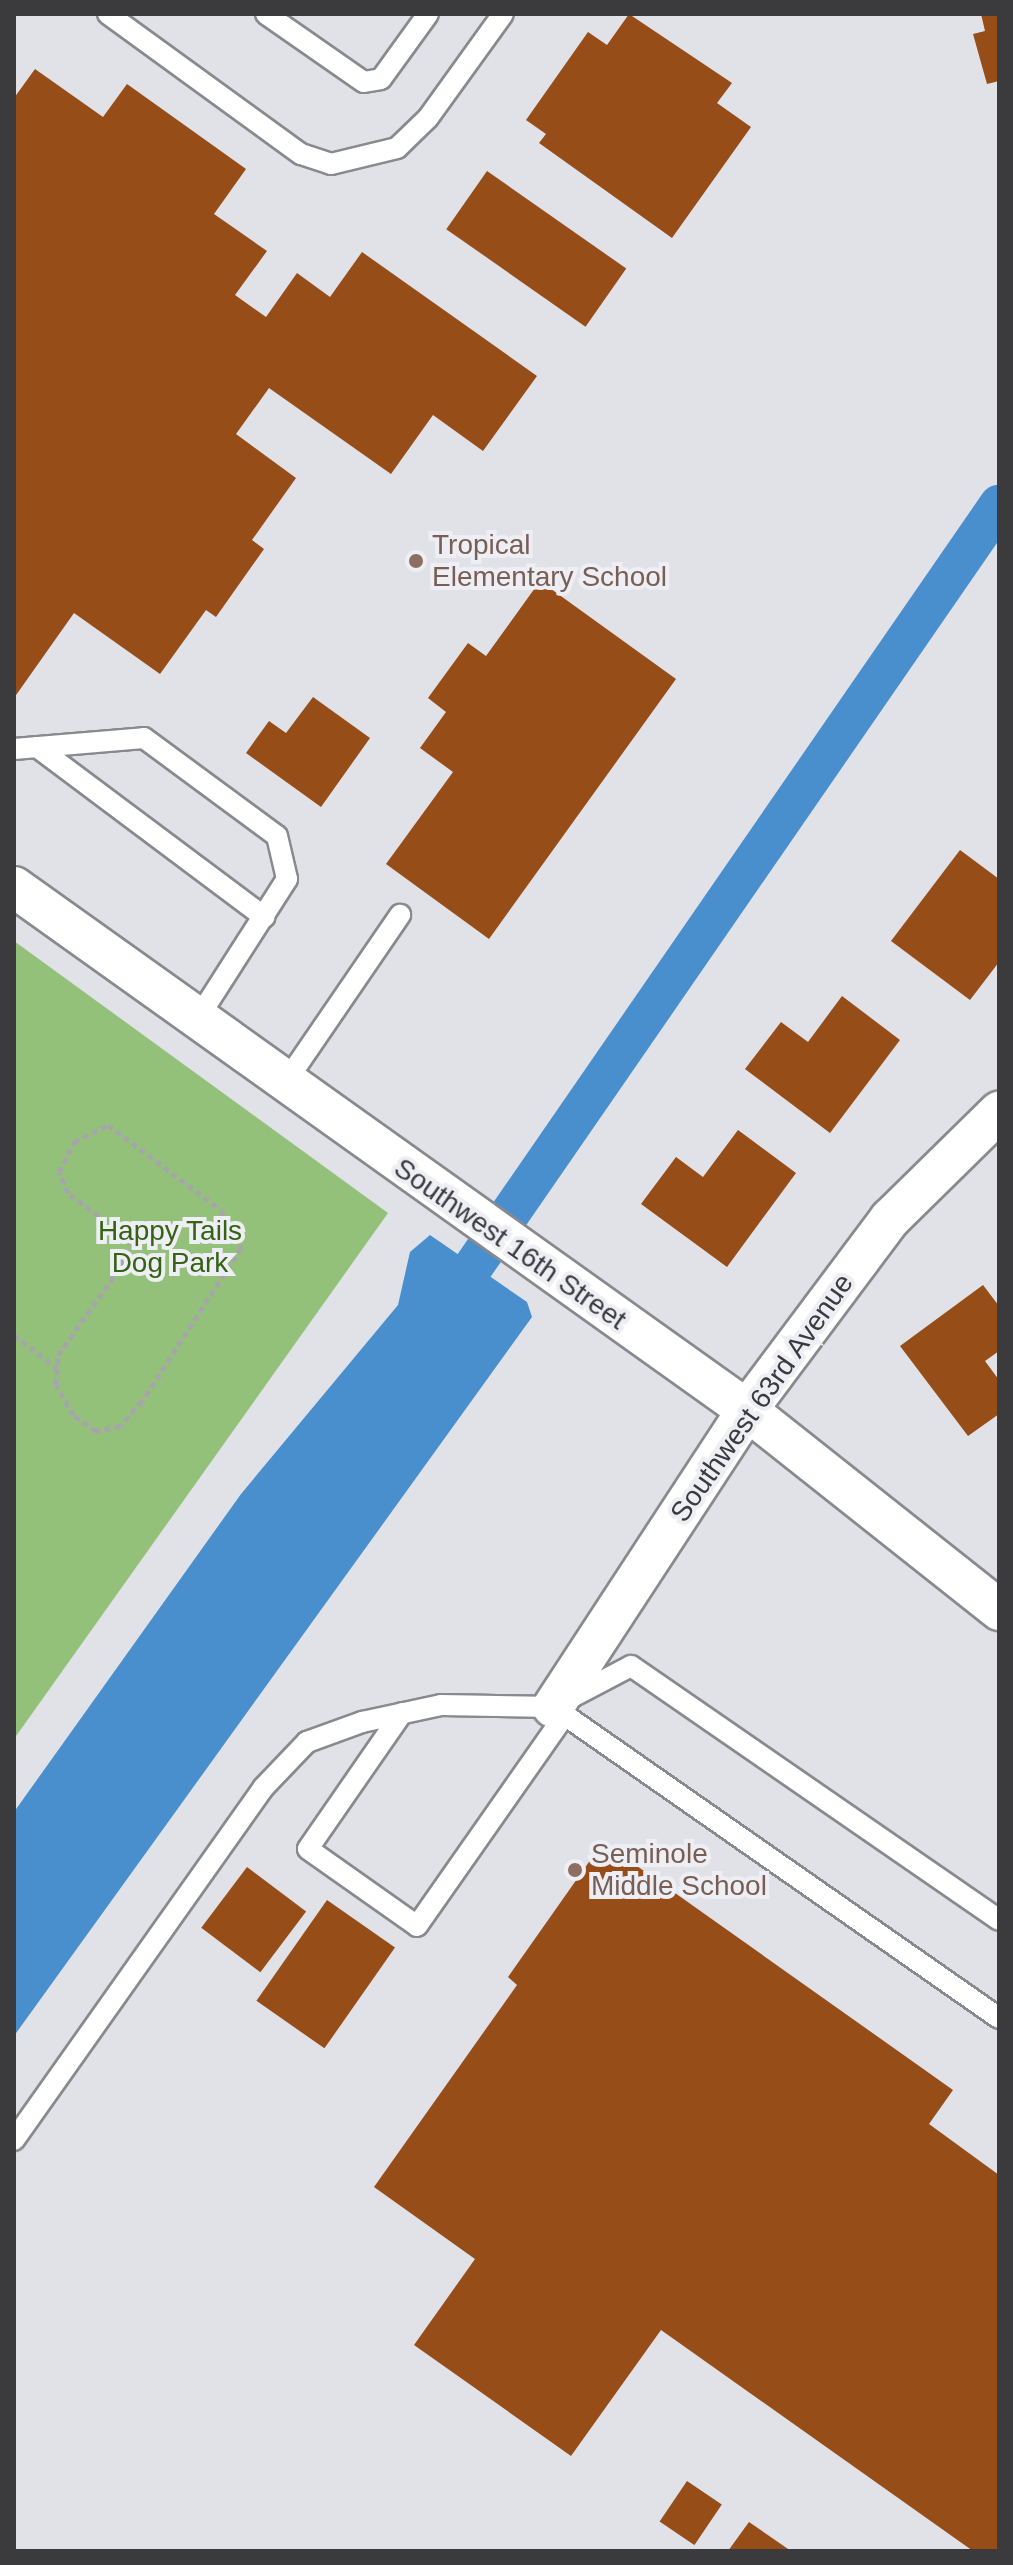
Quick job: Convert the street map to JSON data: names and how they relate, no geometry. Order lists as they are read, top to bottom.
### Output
{
  "streets": {
    "street": ["Southwest 16th Street", "Southwest 63rd Avenue"]
  },
  "crossings": [
    ["Southwest 16th Street", "Southwest 63rd Avenue"]
  ],
  "parks": ["Happy Tails Dog Park"],
  "places": ["Tropical Elementary School", "Seminole Middle School"]
}
